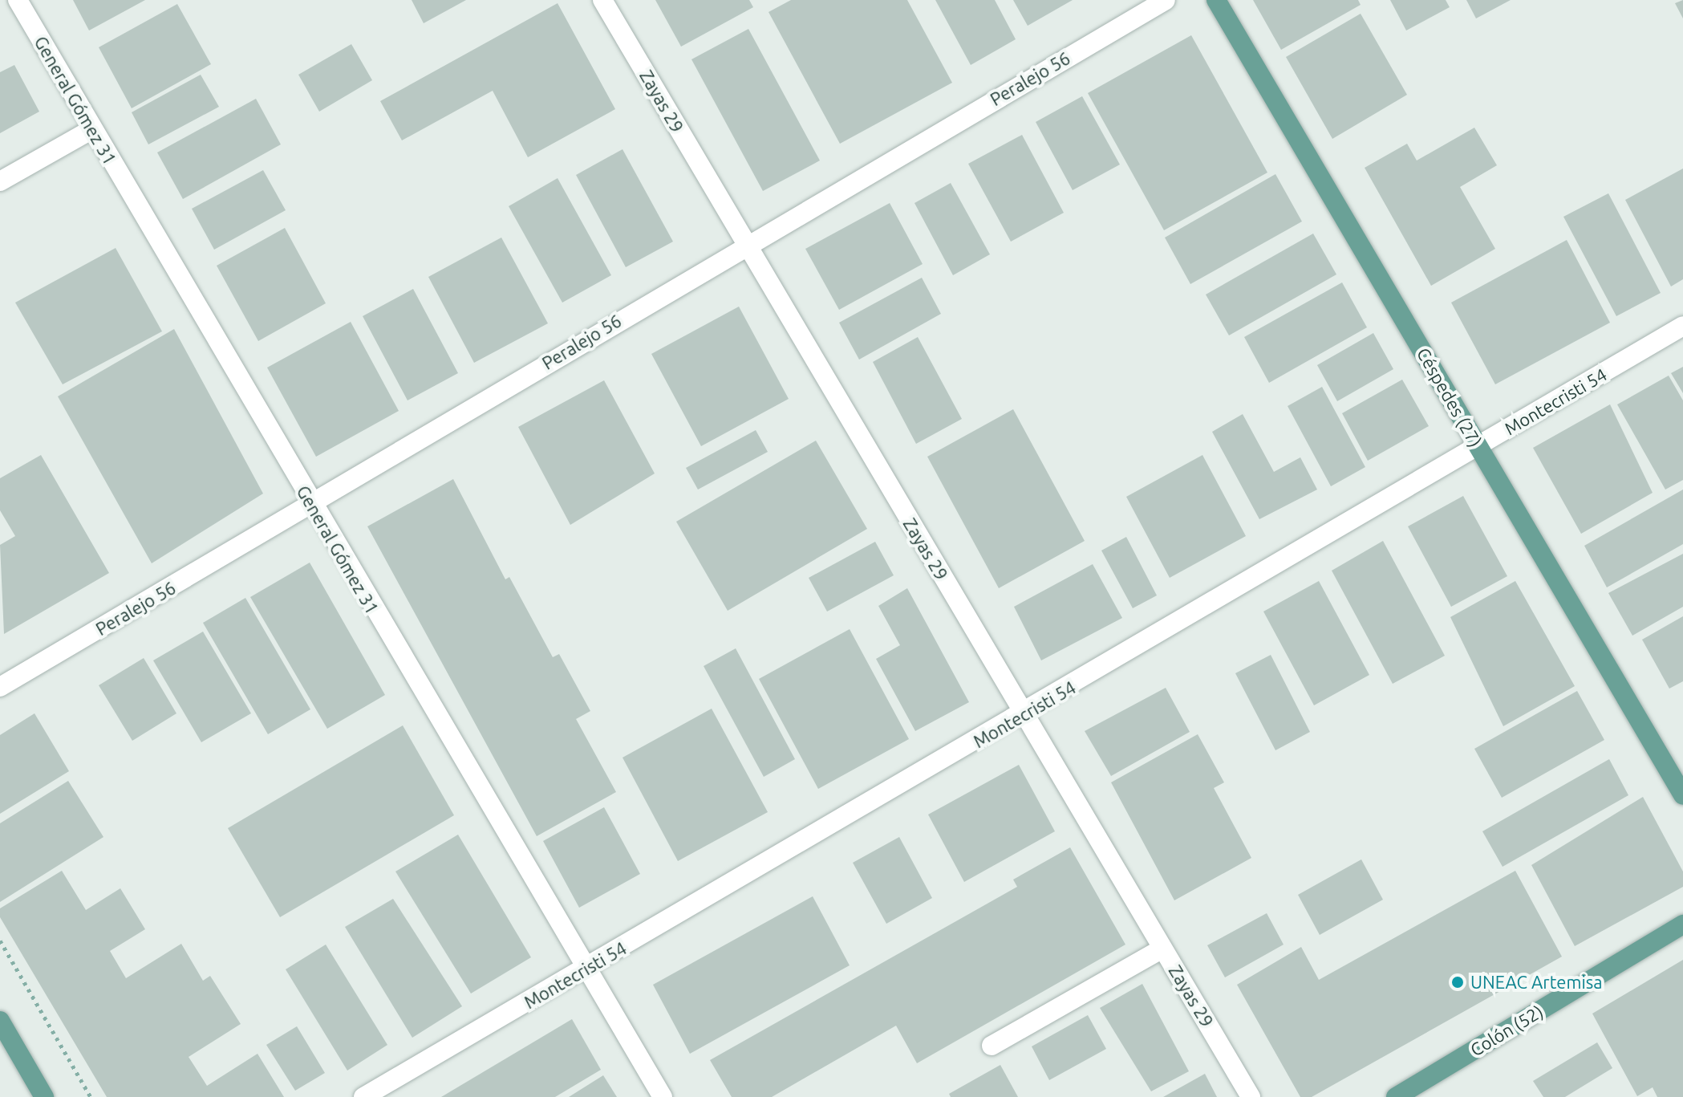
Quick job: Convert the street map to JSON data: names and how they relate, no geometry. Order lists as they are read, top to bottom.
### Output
{
  "streets": {
    "main road": ["Céspedes (27)", "Colón (52)"],
    "street": [
      "Peralejo 56",
      "General Gómez 31",
      "Zayas 29",
      "Montecristi 54"
    ]
  },
  "crossings": [
    ["Peralejo 56", "General Gómez 31"],
    ["Peralejo 56", "Zayas 29"],
    ["General Gómez 31", "Montecristi 54"],
    ["Zayas 29", "Montecristi 54"],
    ["Céspedes (27)", "Montecristi 54"]
  ],
  "places": ["UNEAC Artemisa"]
}
